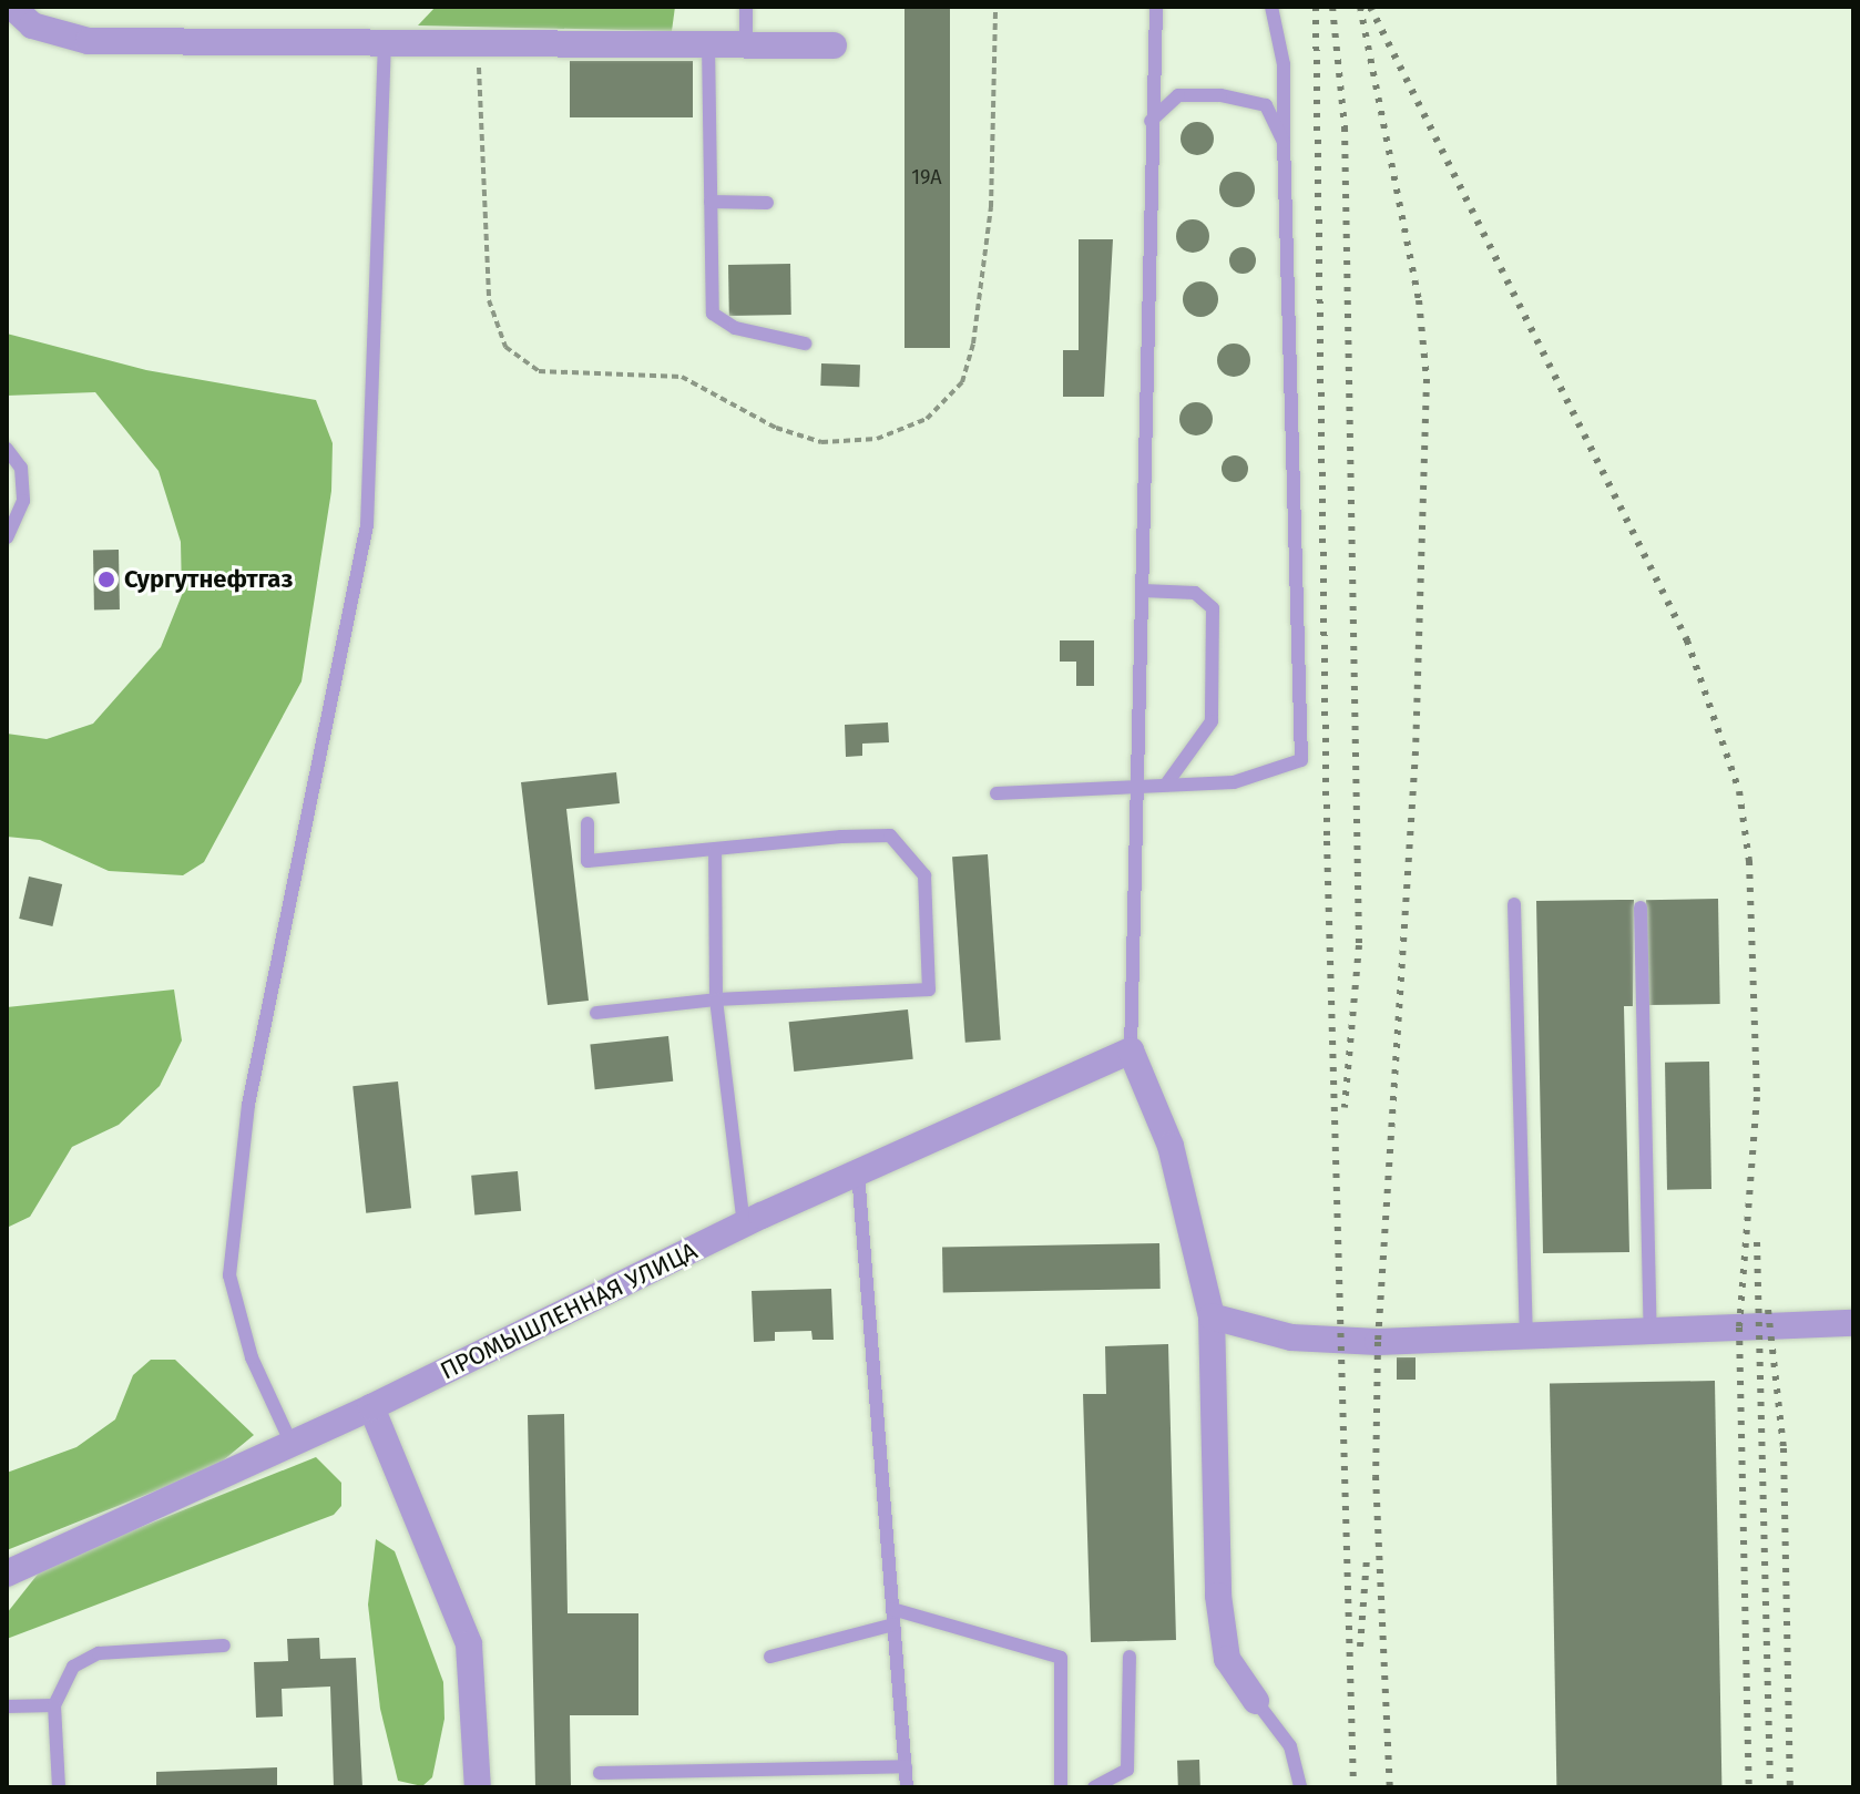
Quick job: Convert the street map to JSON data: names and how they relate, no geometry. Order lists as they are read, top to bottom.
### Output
{
  "streets": {
    "street": ["ПРОМЫШЛЕННАЯ УЛИЦА"]
  },
  "places": ["Сургутнефтгаз"],
  "house_numbers": ["19А"]
}
